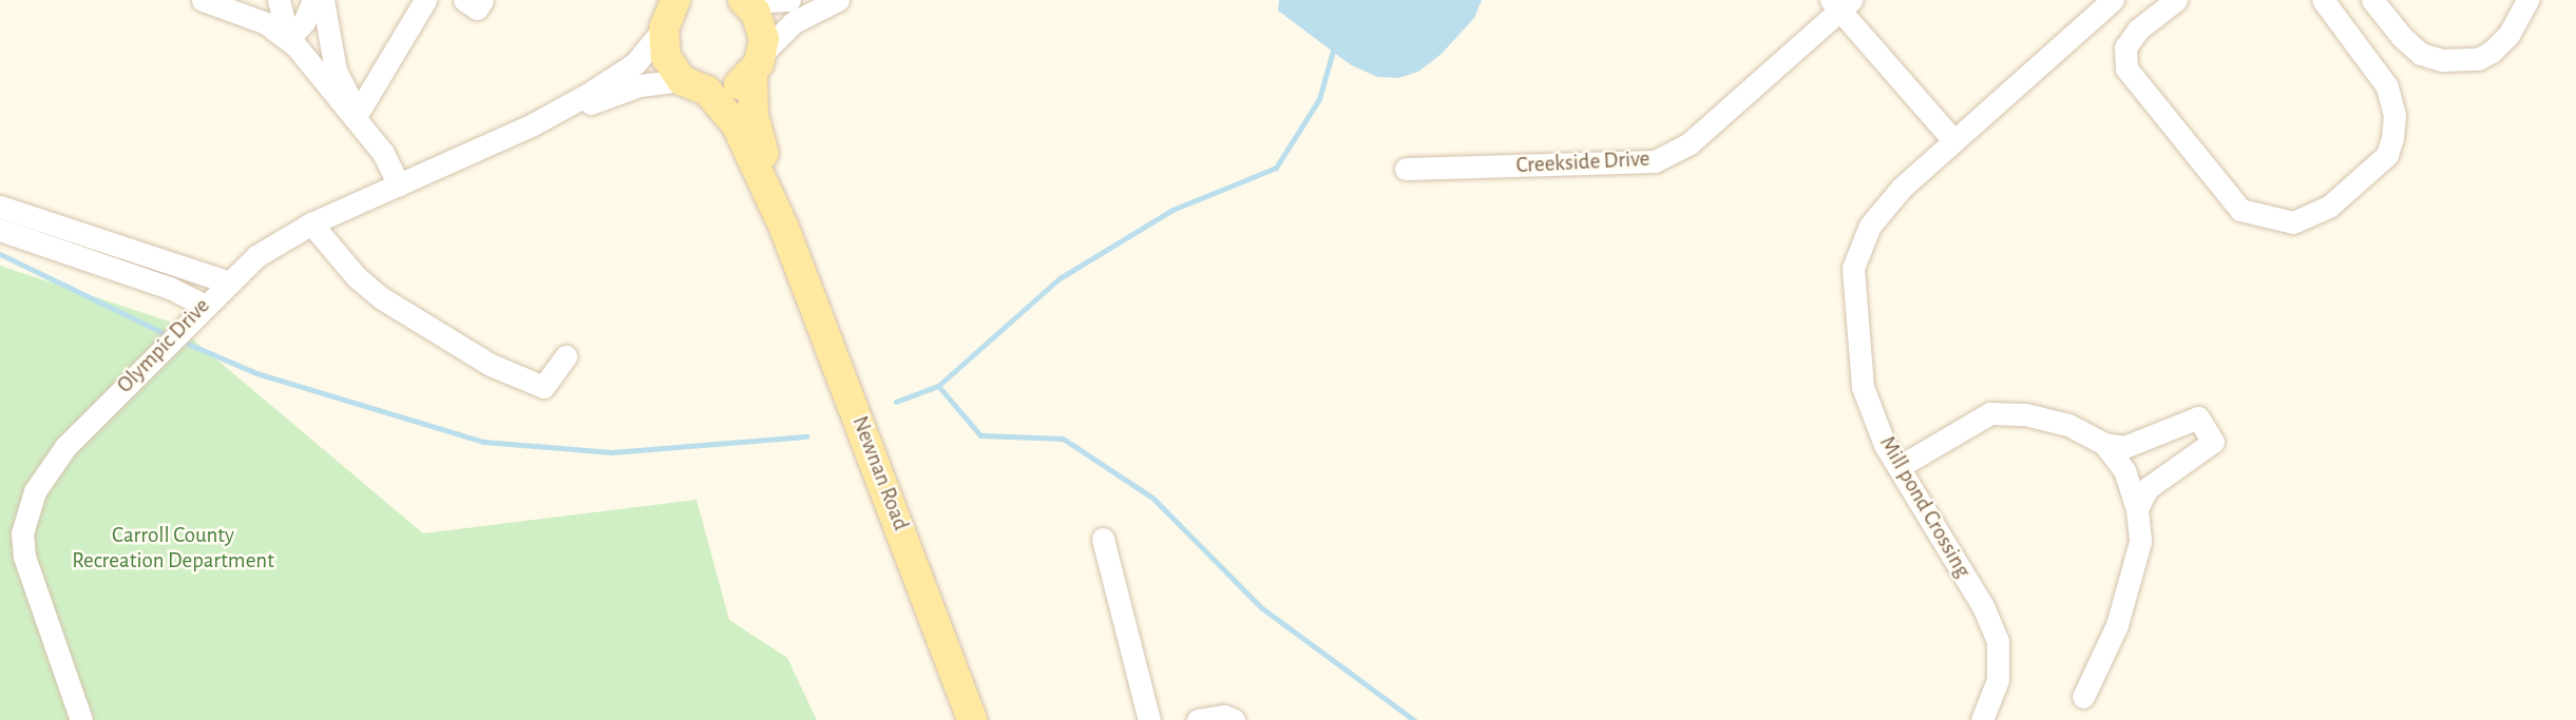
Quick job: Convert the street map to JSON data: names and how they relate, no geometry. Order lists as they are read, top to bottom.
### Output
{
  "streets": {
    "main road": ["Newnan Road"],
    "street": ["Creekside Drive", "Olympic Drive", "Mill pond Crossing"]
  },
  "parks": ["Carroll County Recreation Department"]
}
